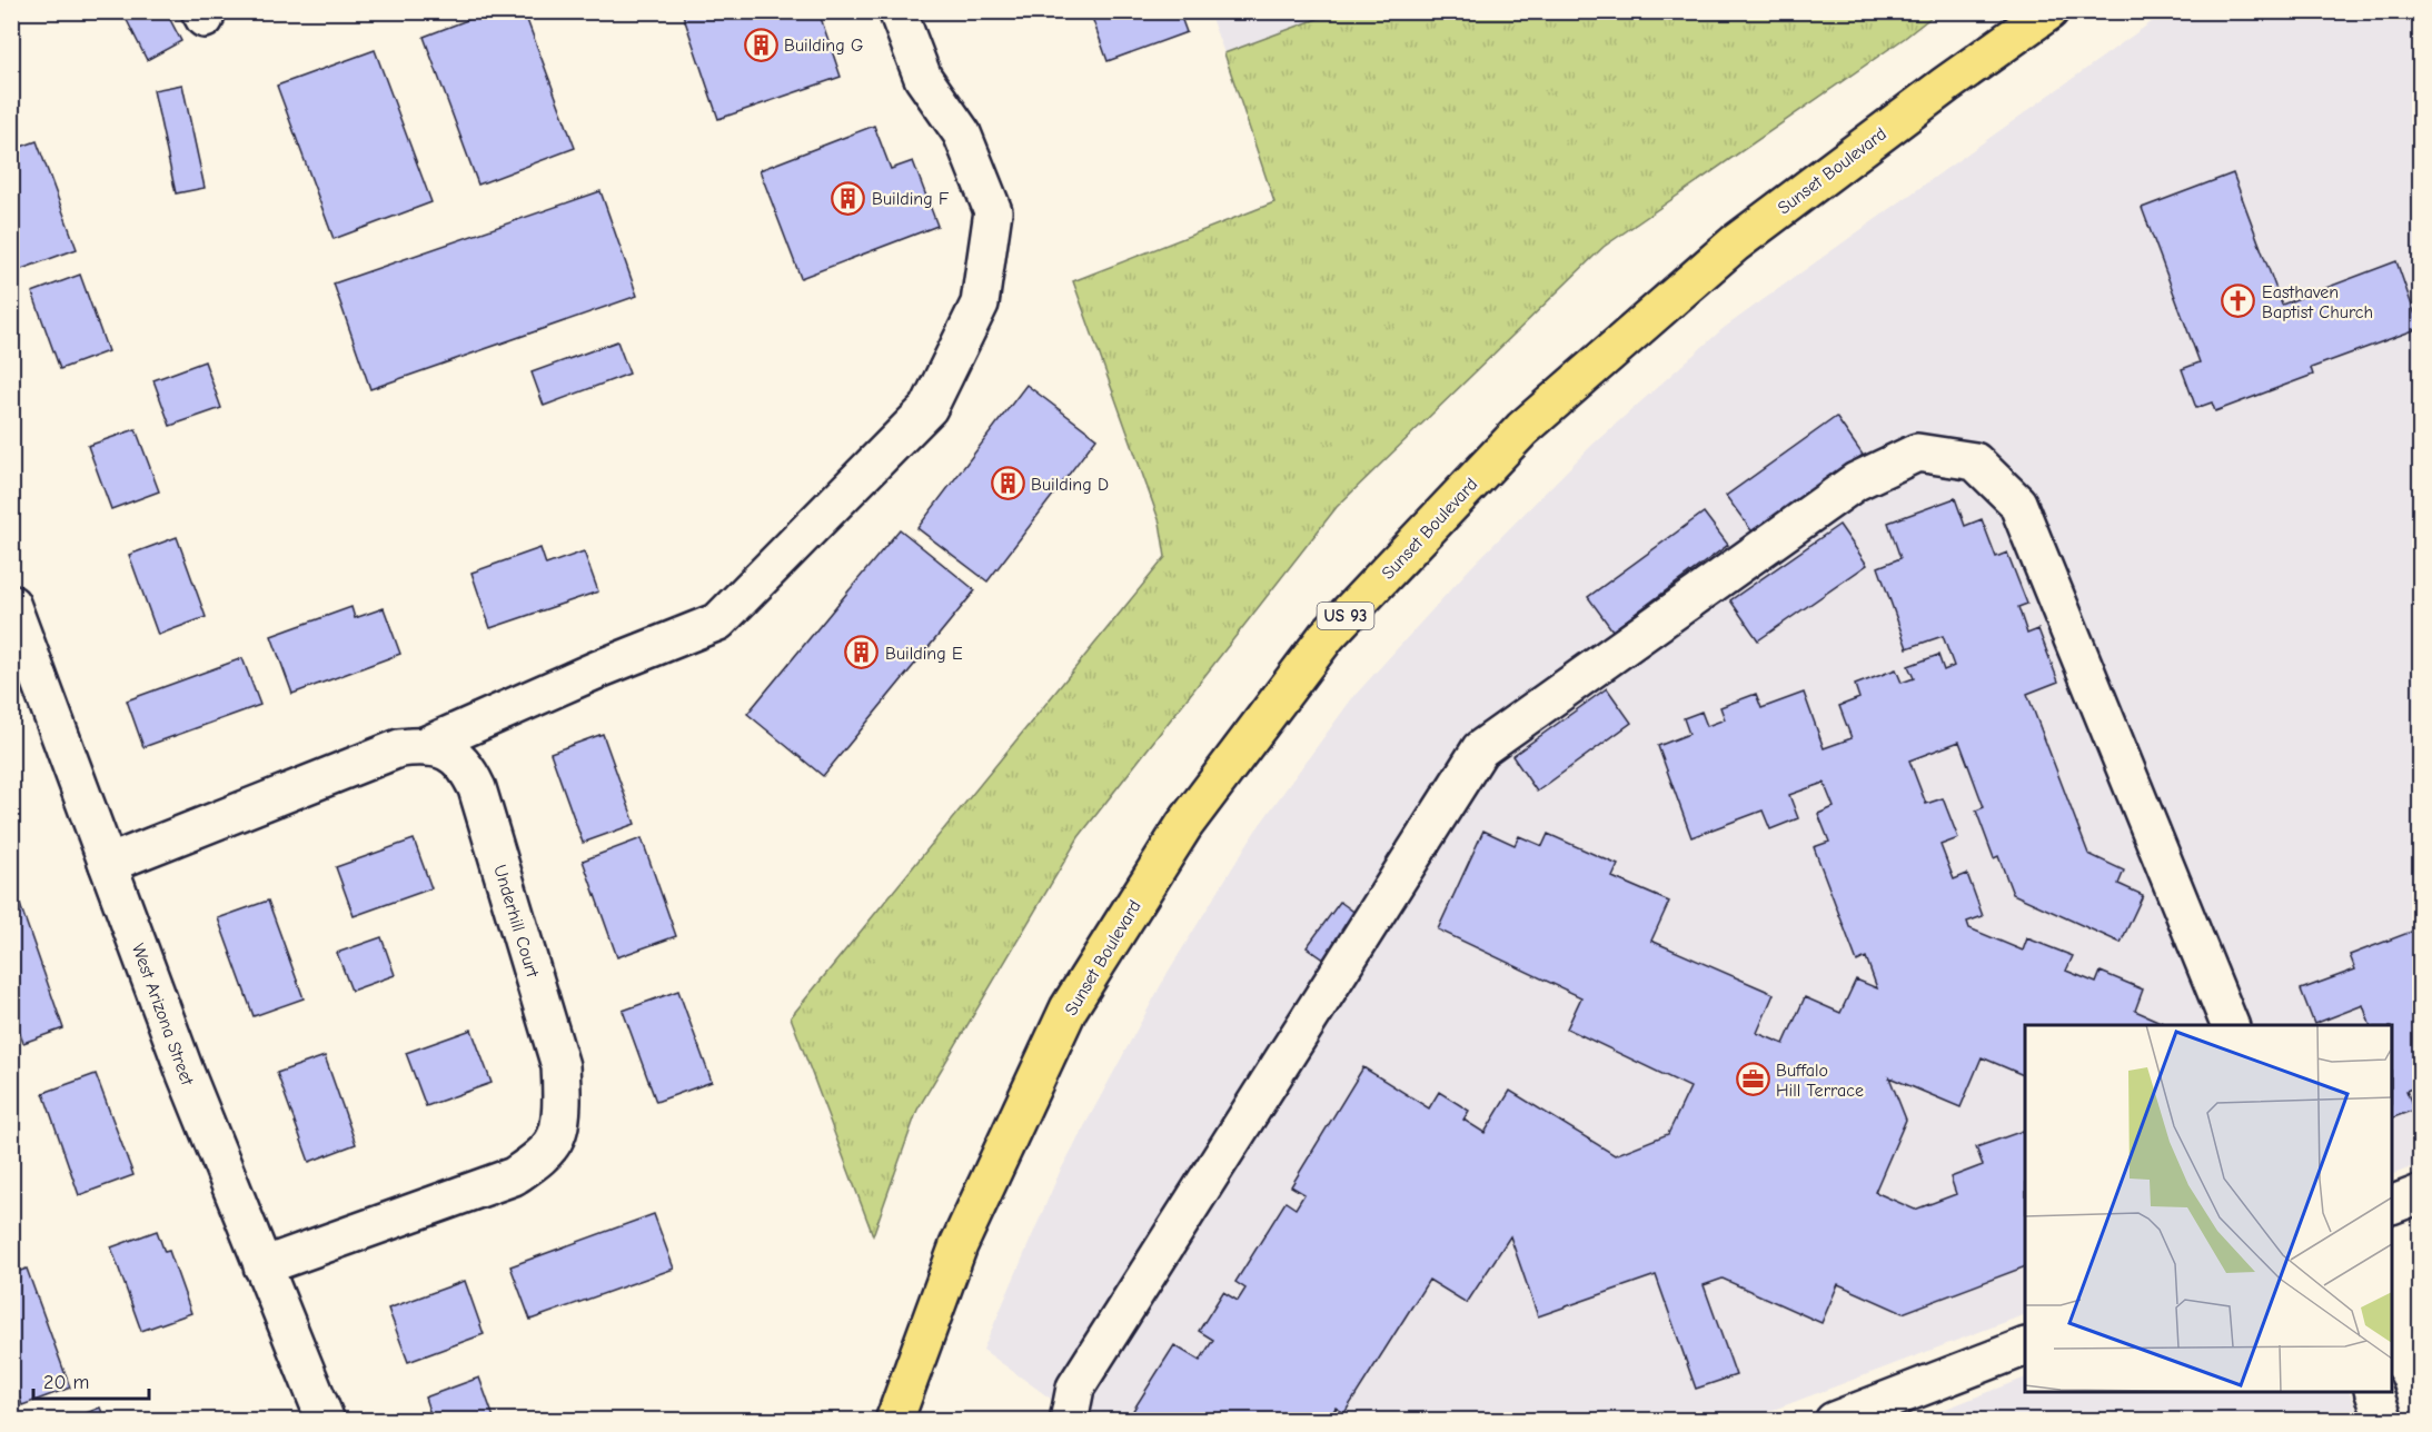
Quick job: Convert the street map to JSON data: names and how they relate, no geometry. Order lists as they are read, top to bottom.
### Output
{
  "streets": {
    "main road": ["Sunset Boulevard", "US 93"],
    "street": ["Underhill Court", "West Arizona Street"]
  },
  "crossings": [
    ["Underhill Court", "West Arizona Street"]
  ],
  "places": {
    "building": [
      "Building G",
      "Building F",
      "Building D",
      "Building E"
    ],
    "church": ["Easthaven Baptist Church"],
    "office": ["Buffalo Hill Terrace"]
  },
  "scale_bar": "20 m"
}
